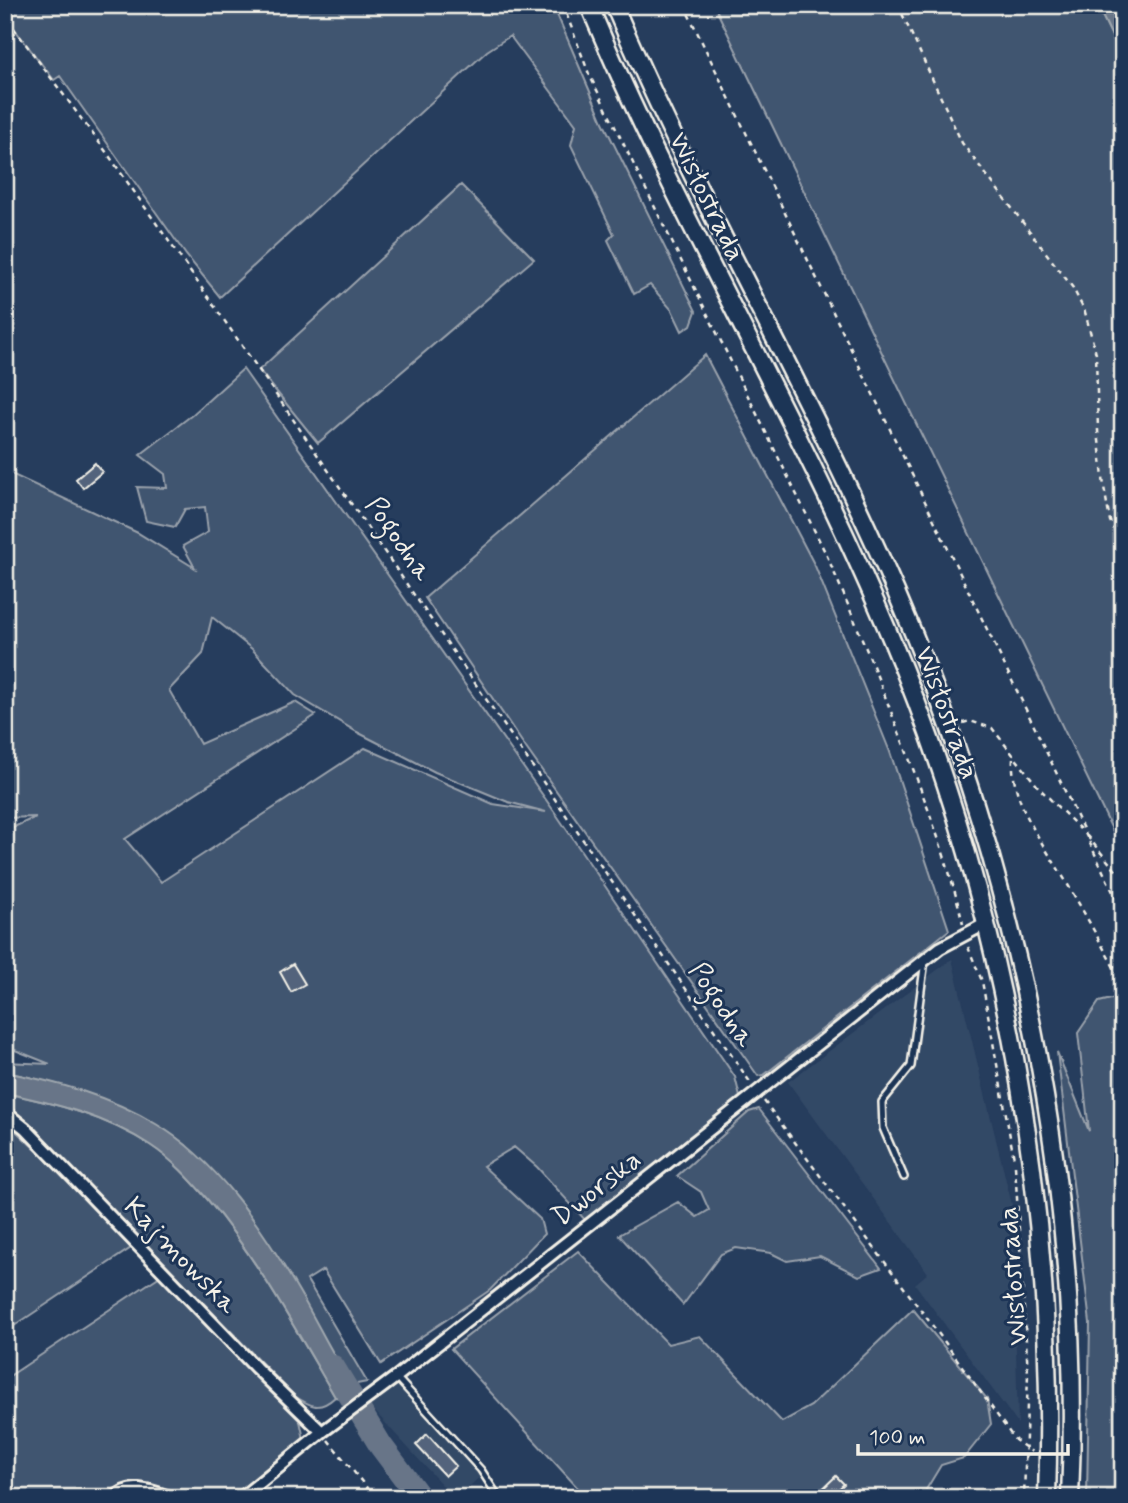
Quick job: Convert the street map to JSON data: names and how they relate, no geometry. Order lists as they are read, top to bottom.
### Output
{
  "streets": {
    "main road": ["Wisłostrada"],
    "street": ["Dworska", "Kajmowska"],
    "path": ["Pogodna"]
  },
  "crossings": [
    ["Wisłostrada", "Dworska"],
    ["Pogodna", "Dworska"],
    ["Dworska", "Kajmowska"]
  ],
  "scale_bar": "100 m"
}
